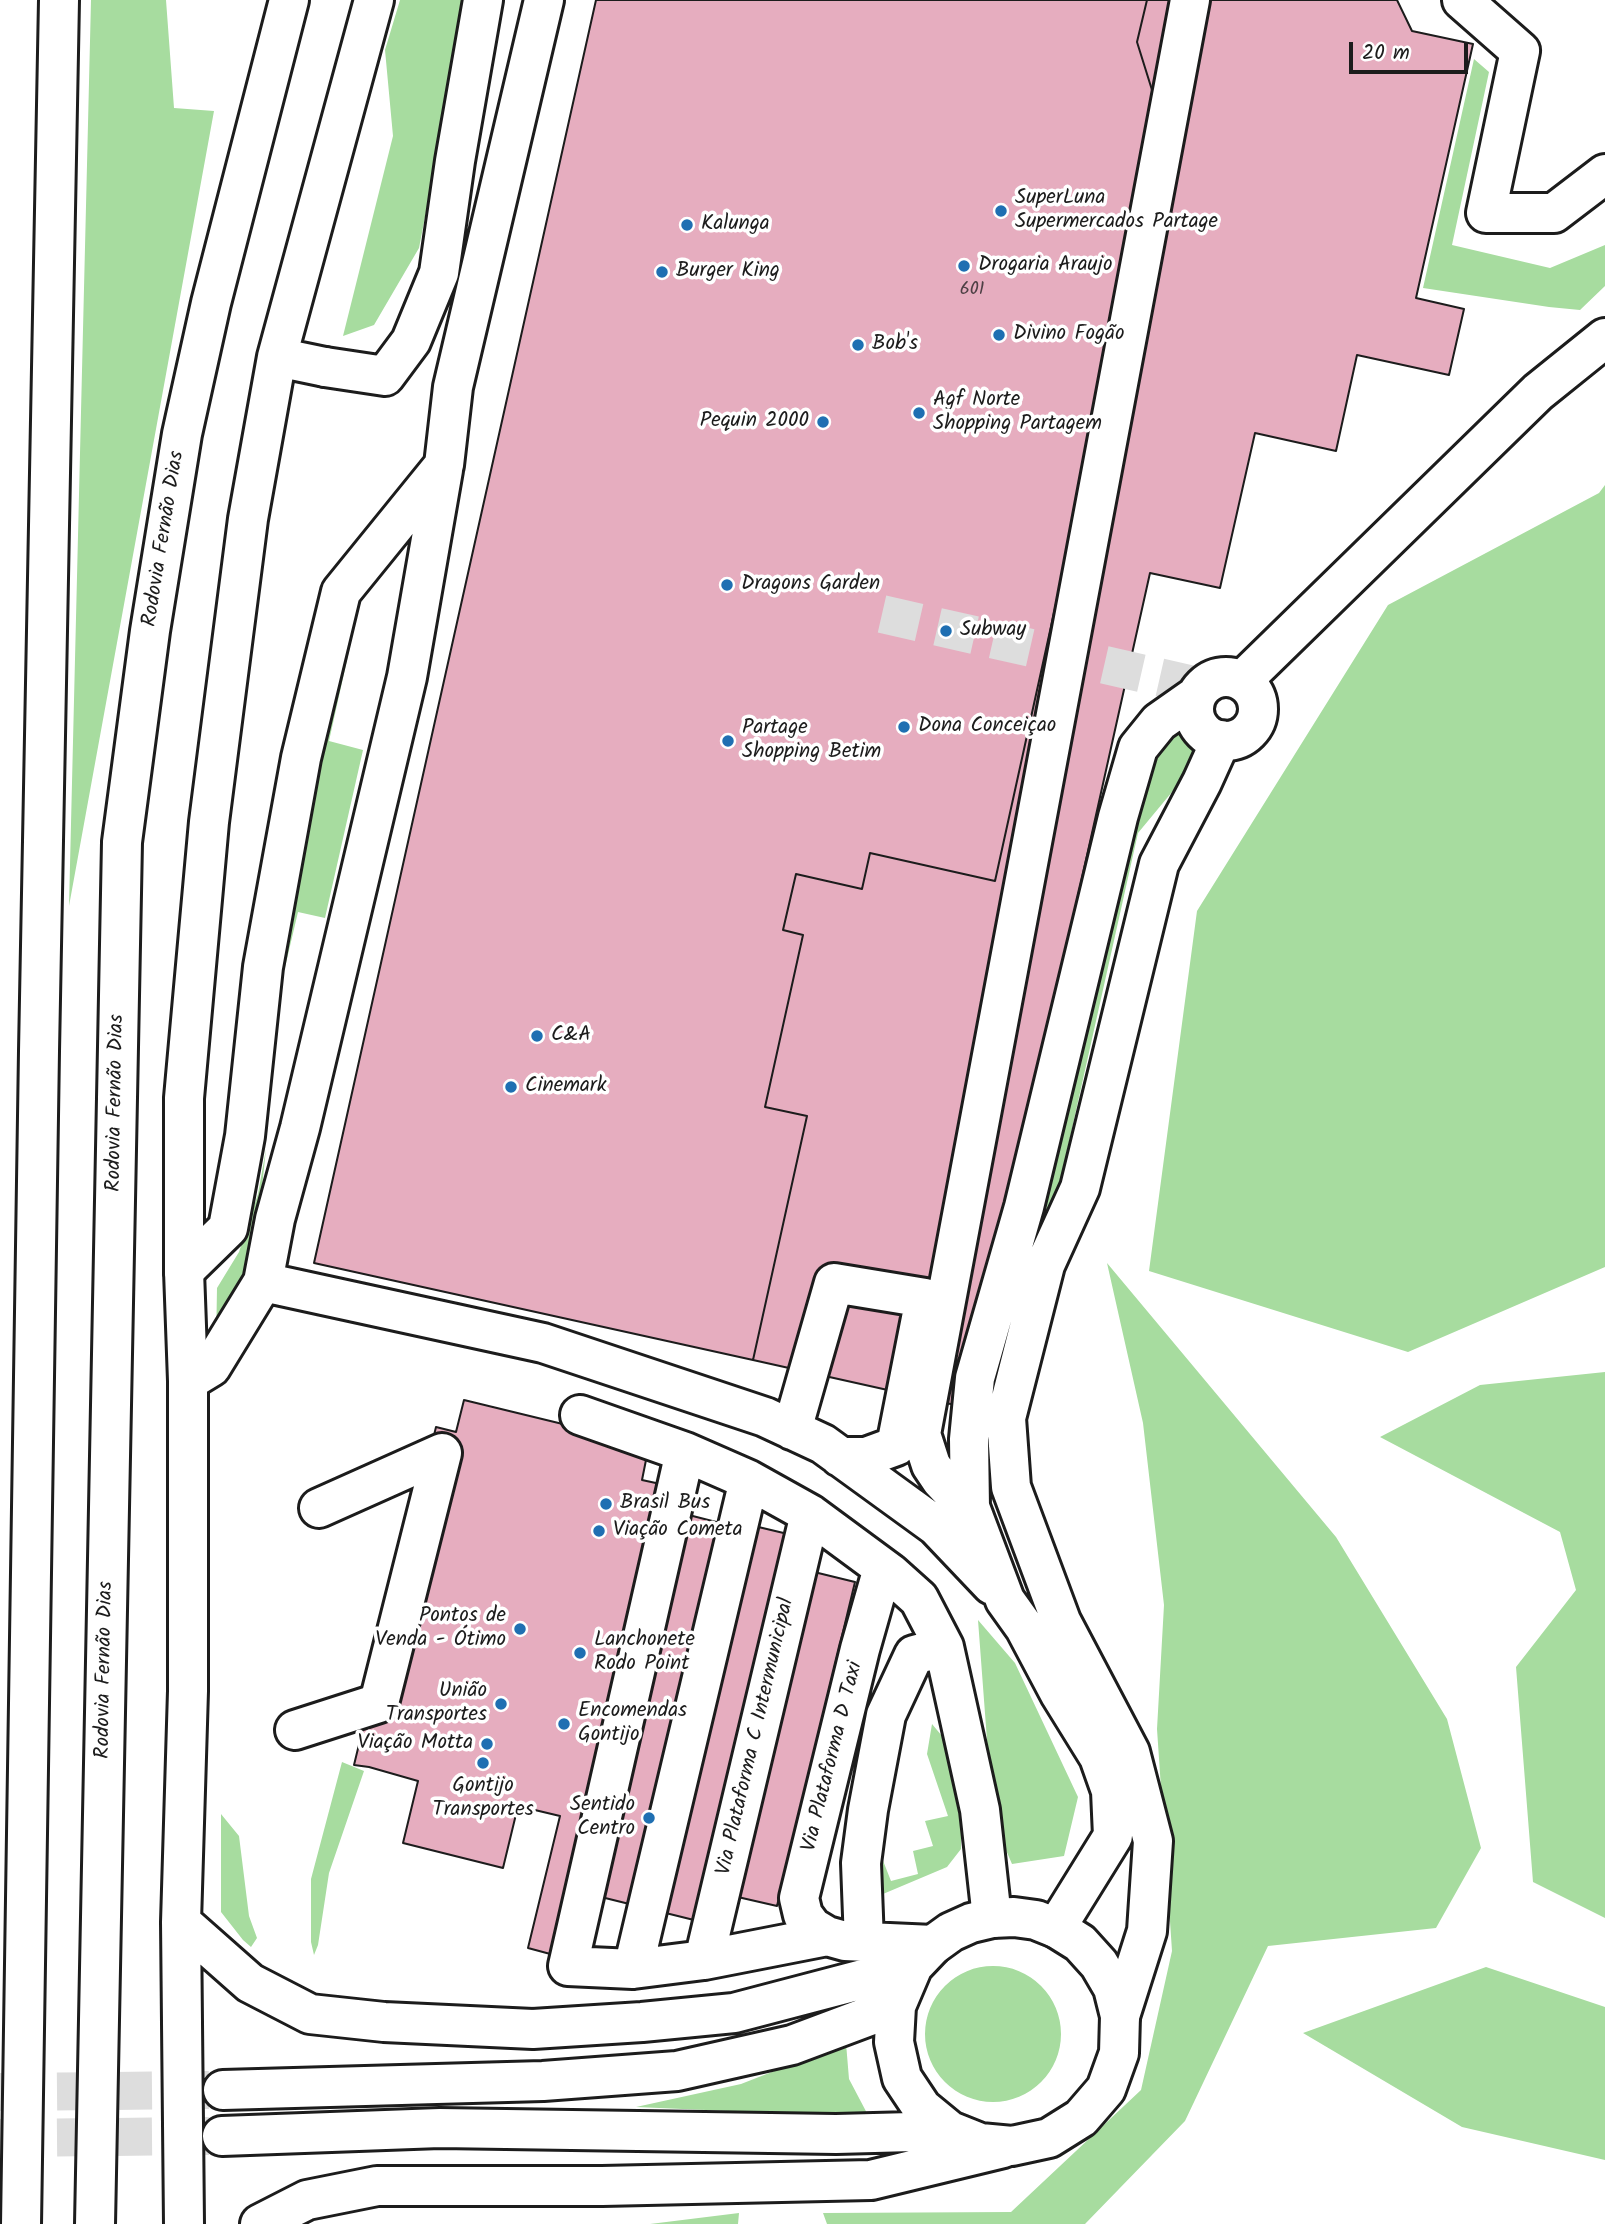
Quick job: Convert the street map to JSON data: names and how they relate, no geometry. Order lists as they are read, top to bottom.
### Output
{
  "streets": {
    "main road": ["Rodovia Fernão Dias", "Via Plataforma C Intermunicipal", "Via Plataforma D Taxi"]
  },
  "places": [
    "SuperLuna Supermercados Partage",
    "Kalunga",
    "Drogaria Araujo",
    "Burger King",
    "Divino Fogão",
    "Bob's",
    "Agf Norte Shopping Partagem",
    "Pequin 2000",
    "Dragons Garden",
    "Subway",
    "Dona Conceiçao",
    "Partage Shopping Betim",
    "C&A",
    "Cinemark",
    "Brasil Bus",
    "Viação Cometa",
    "Pontos de Venda - Ótimo",
    "Lanchonete Rodo Point",
    "União Transportes",
    "Encomendas Gontijo",
    "Viação Motta",
    "Gontijo Transportes",
    "Sentido Centro"
  ],
  "house_numbers": ["601"],
  "scale_bar": "20 m"
}
